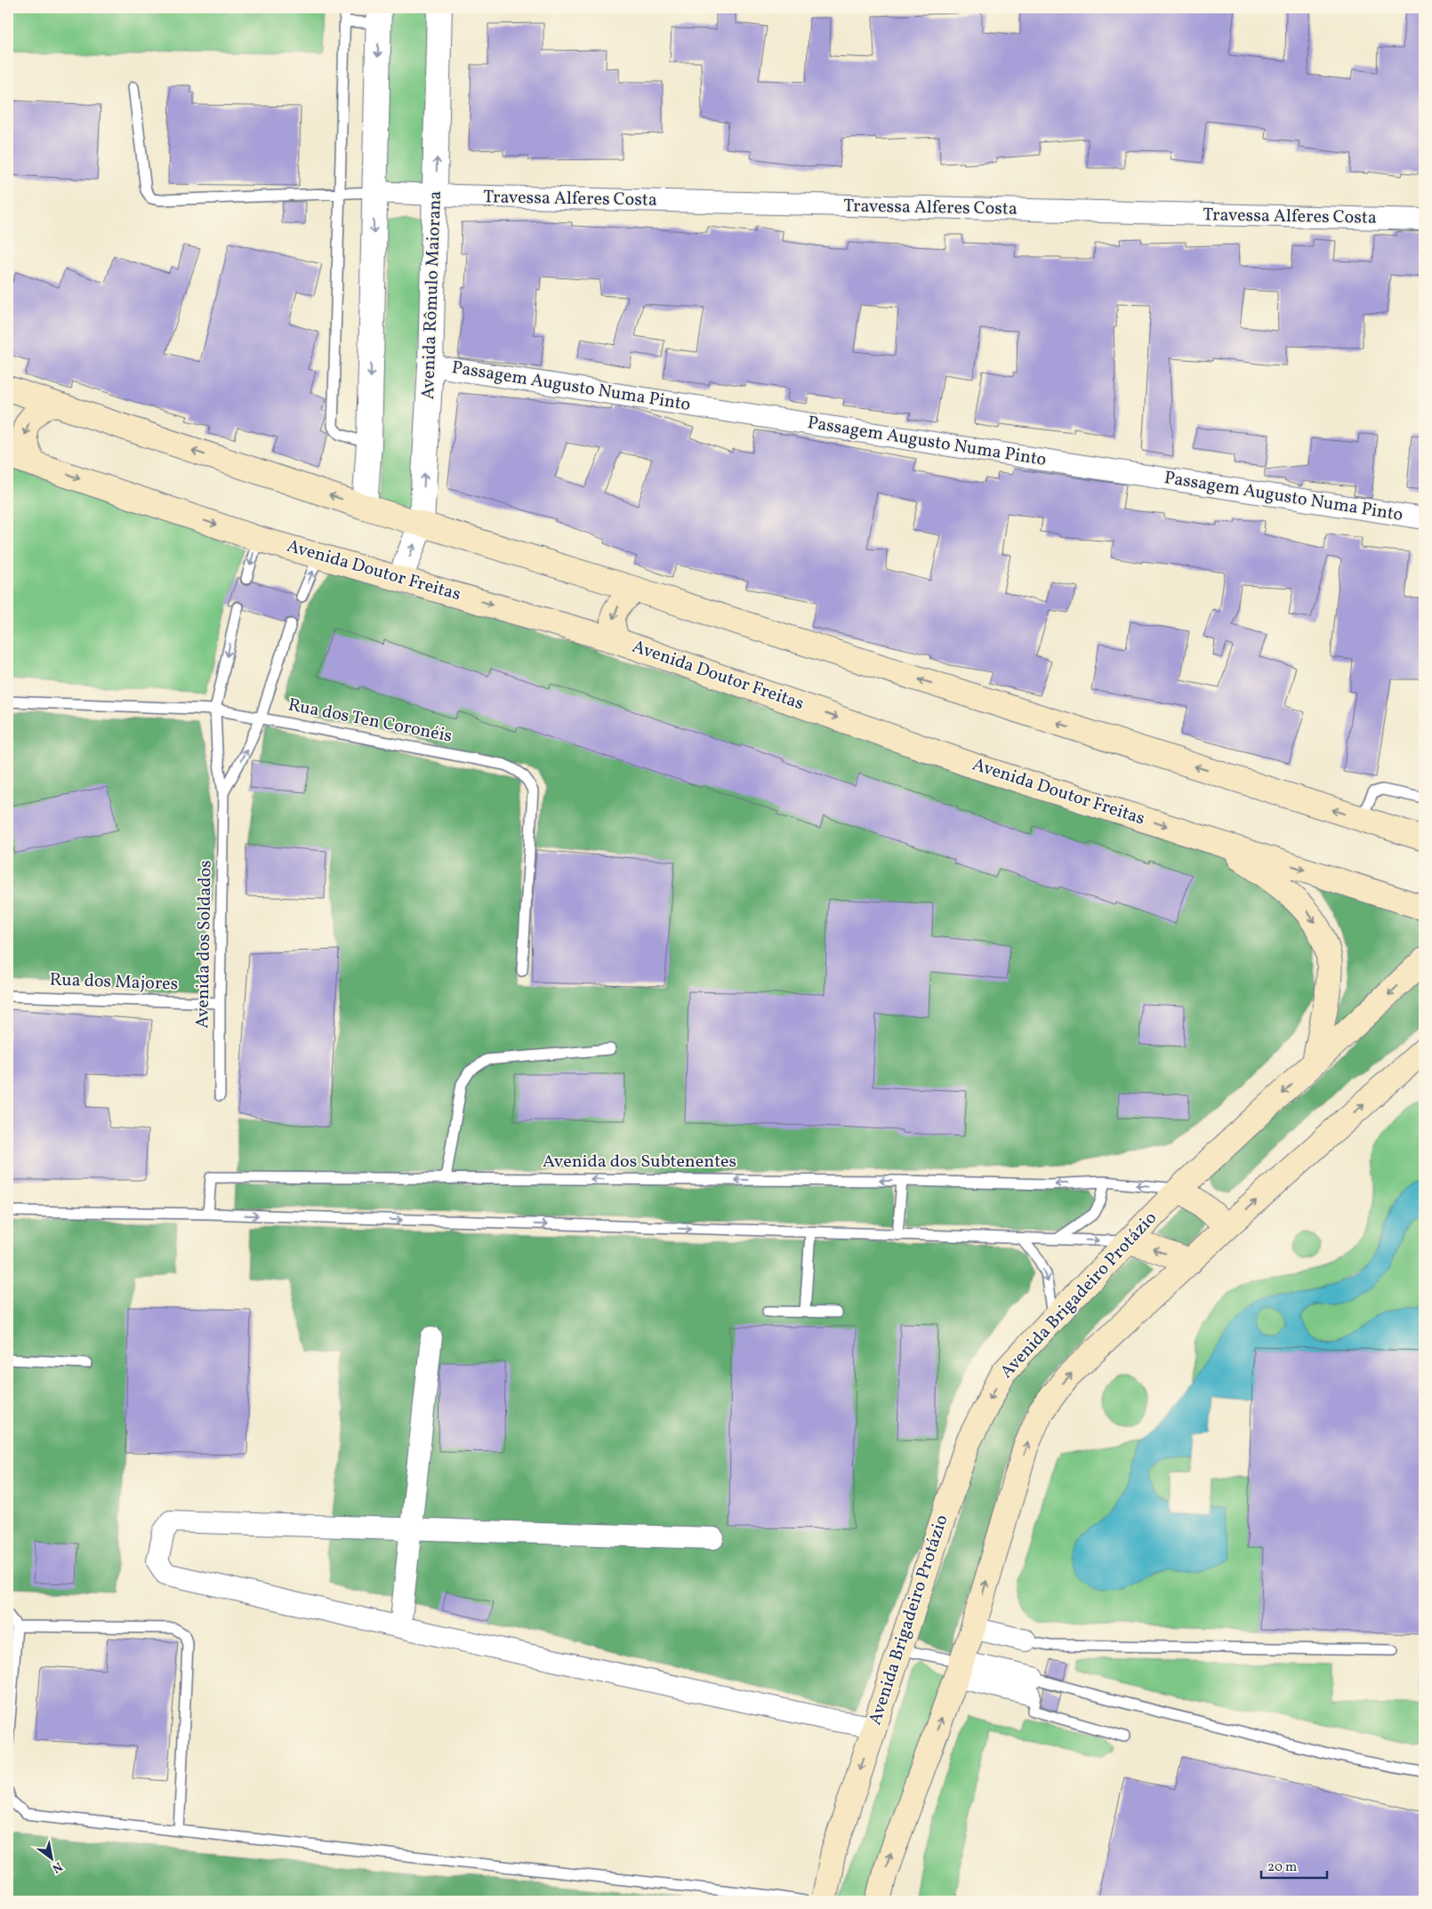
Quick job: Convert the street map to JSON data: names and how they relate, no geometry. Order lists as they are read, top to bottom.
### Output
{
  "streets": {
    "main road": ["Avenida Doutor Freitas", "Avenida Brigadeiro Protázio"],
    "street": ["Travessa Alferes Costa", "Avenida Rômulo Maiorana", "Passagem Augusto Numa Pinto"],
    "lane": [
      "Rua dos Ten Coronéis",
      "Avenida dos Soldados",
      "Rua dos Majores",
      "Avenida dos Subtenentes"
    ]
  },
  "crossings": [
    ["Travessa Alferes Costa", "Avenida Rômulo Maiorana"],
    ["Avenida Rômulo Maiorana", "Passagem Augusto Numa Pinto"],
    ["Avenida Rômulo Maiorana", "Avenida Doutor Freitas"],
    ["Rua dos Ten Coronéis", "Avenida dos Soldados"],
    ["Avenida dos Soldados", "Rua dos Majores"],
    ["Avenida dos Subtenentes", "Avenida Brigadeiro Protázio"]
  ],
  "scale_bar": "20 m",
  "north": "bottom right"
}
